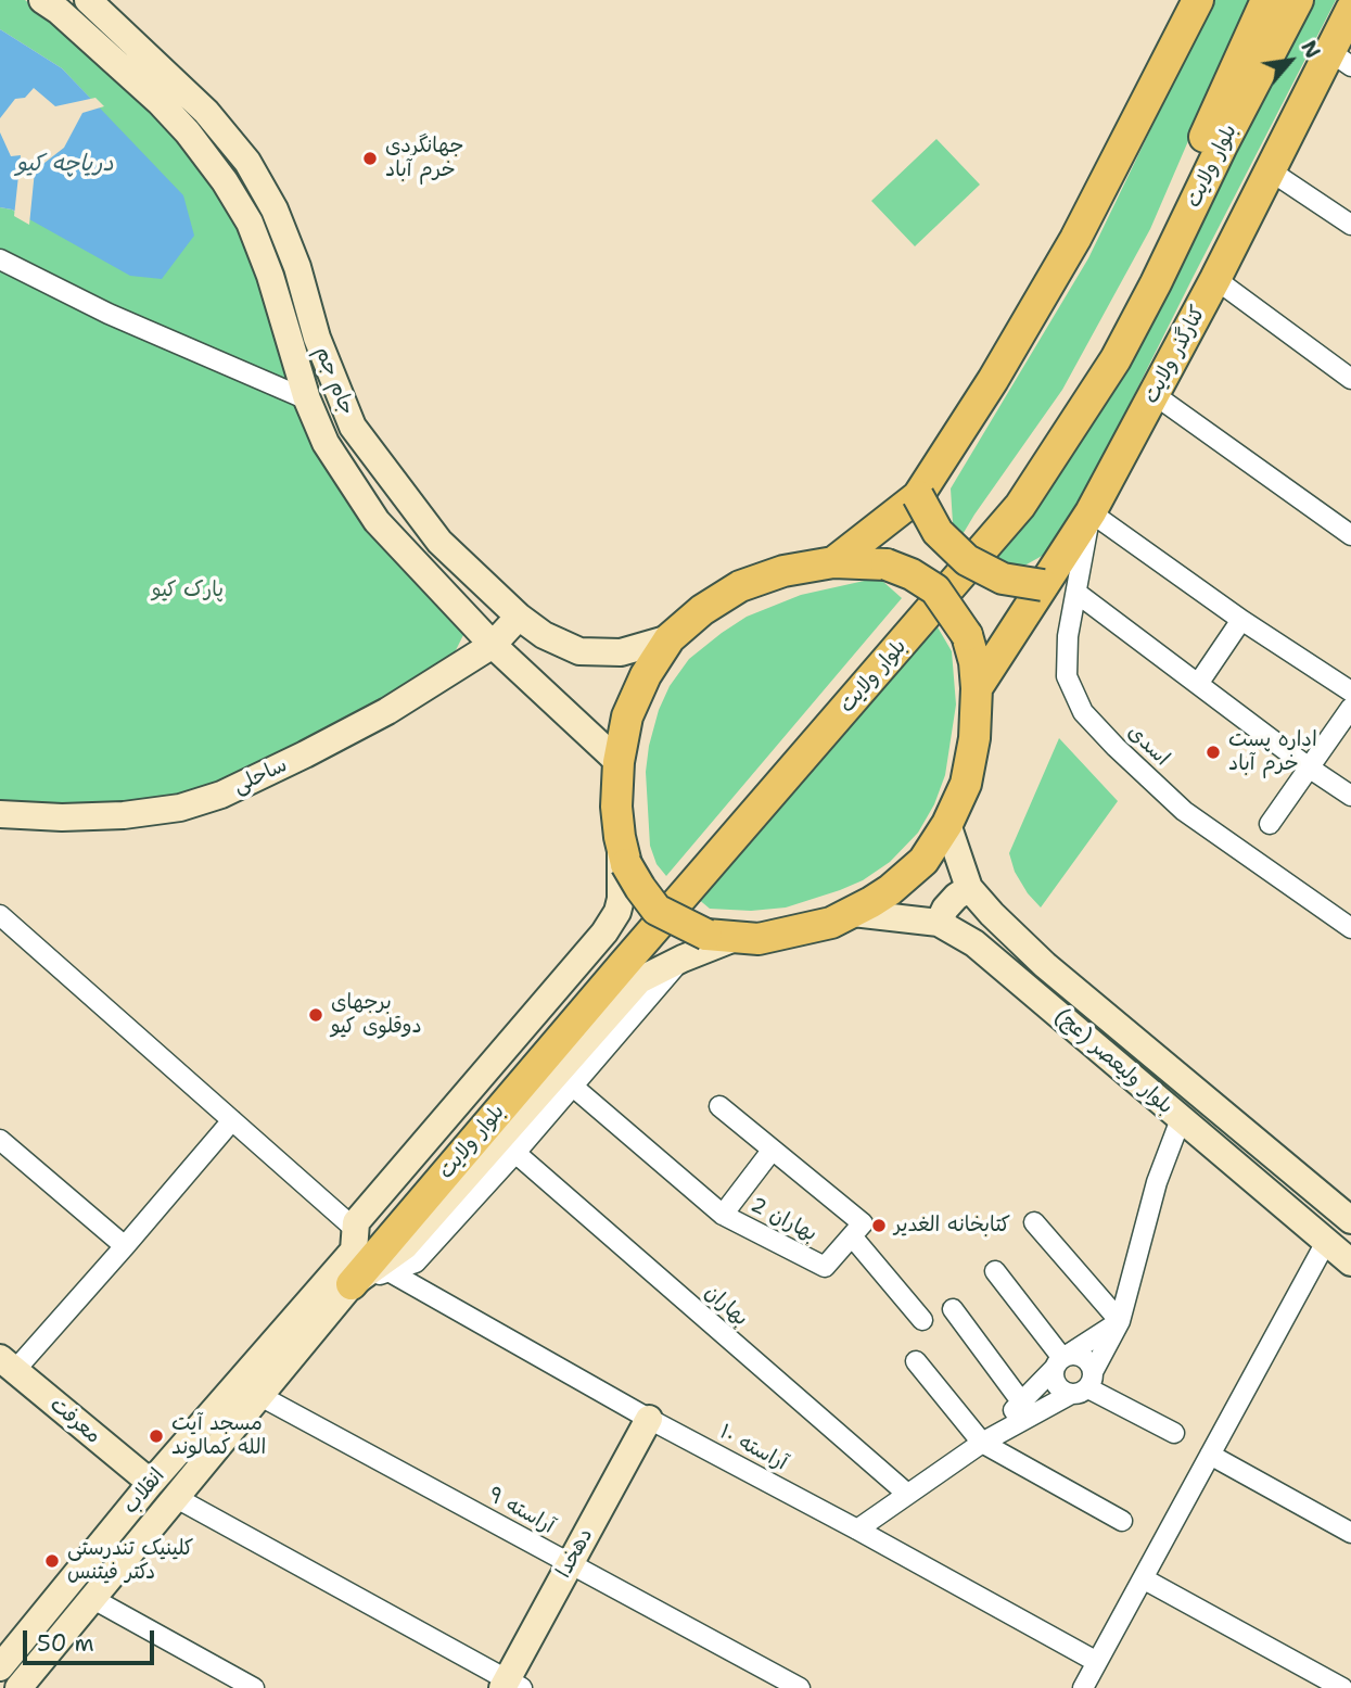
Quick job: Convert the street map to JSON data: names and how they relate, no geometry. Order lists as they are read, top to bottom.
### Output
{
  "streets": {
    "main road": [
      "بلوار ولایت",
      "کنارگذر ولایت",
      "جام جم",
      "ساحلی",
      "بلوار ولیعصر (عج)",
      "معرفت",
      "انقلاب",
      "دهخدا"
    ],
    "street": [
      "اسدی",
      "بهاران 2",
      "بهاران",
      "آراسته ۱۰",
      "آراسته ۹"
    ]
  },
  "crossings": [
    ["بلوار ولایت", "انقلاب"],
    ["کنارگذر ولایت", "اسدی"],
    ["جام جم", "ساحلی"],
    ["معرفت", "انقلاب"],
    ["آراسته ۱۰", "دهخدا"],
    ["انقلاب", "آراسته ۹"],
    ["آراسته ۹", "دهخدا"]
  ],
  "water": ["دریاچه کیو"],
  "parks": ["پارک کیو"],
  "places": [
    "جهانگردى خرم آباد",
    "اداره پست خرم آباد",
    "برجهای دوقلوی کیو",
    "کتابخانه الغدیر",
    "مسجد آیت الله کمالوند",
    "کلینیک تندرستی دکتر فیتنس"
  ],
  "scale_bar": "50 m",
  "north": "top right"
}
